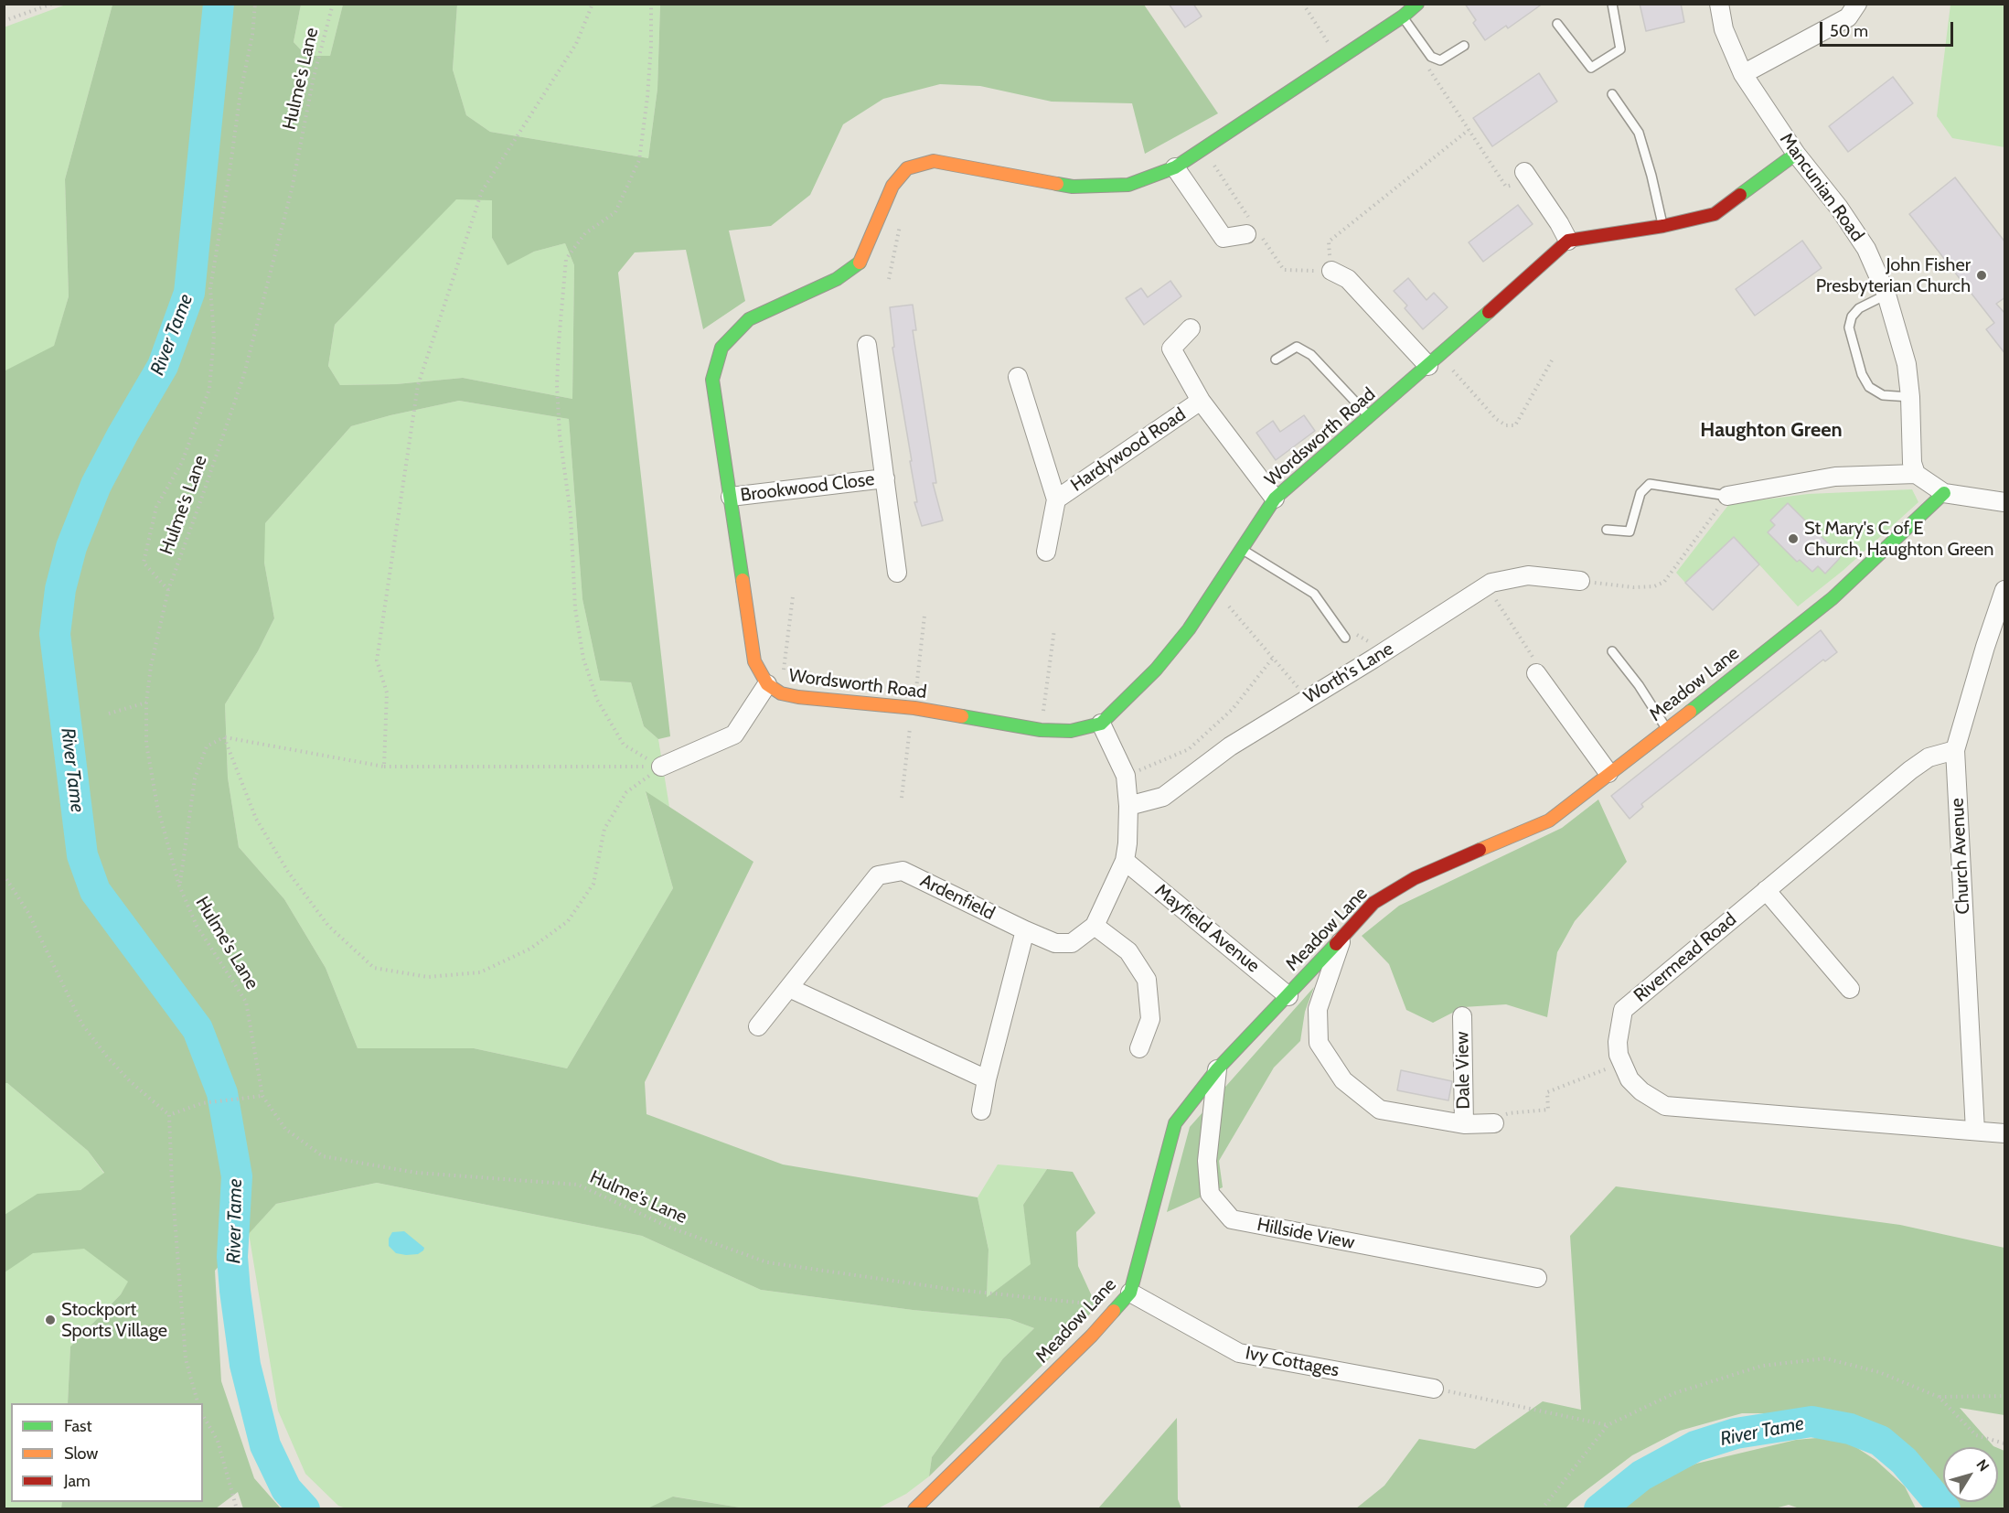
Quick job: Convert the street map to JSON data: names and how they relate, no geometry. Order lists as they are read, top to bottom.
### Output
{
  "streets": {
    "street": [
      "Mancunian Road",
      "Wordsworth Road",
      "Hardywood Road",
      "Brookwood Close",
      "Worth's Lane",
      "Meadow Lane",
      "Church Avenue",
      "Ardenfield",
      "Mayfield Avenue",
      "Rivermead Road",
      "Dale View",
      "Hillside View",
      "Ivy Cottages"
    ],
    "path": ["Hulme's Lane"]
  },
  "crossings": [
    ["Hulme's Lane", "Meadow Lane"],
    ["Wordsworth Road", "Brookwood Close"],
    ["Meadow Lane", "Mayfield Avenue"],
    ["Meadow Lane", "Dale View"],
    ["Meadow Lane", "Hillside View"],
    ["Meadow Lane", "Ivy Cottages"],
    ["Church Avenue", "Rivermead Road"]
  ],
  "districts": ["Haughton Green"],
  "water": ["River Tame"],
  "places": ["John Fisher Presbyterian Church", "St Mary's C of E Church, Haughton Green", "Stockport Sports Village"],
  "legend": ["Fast", "Slow", "Jam"],
  "scale_bar": "50 m",
  "north": "top right"
}
